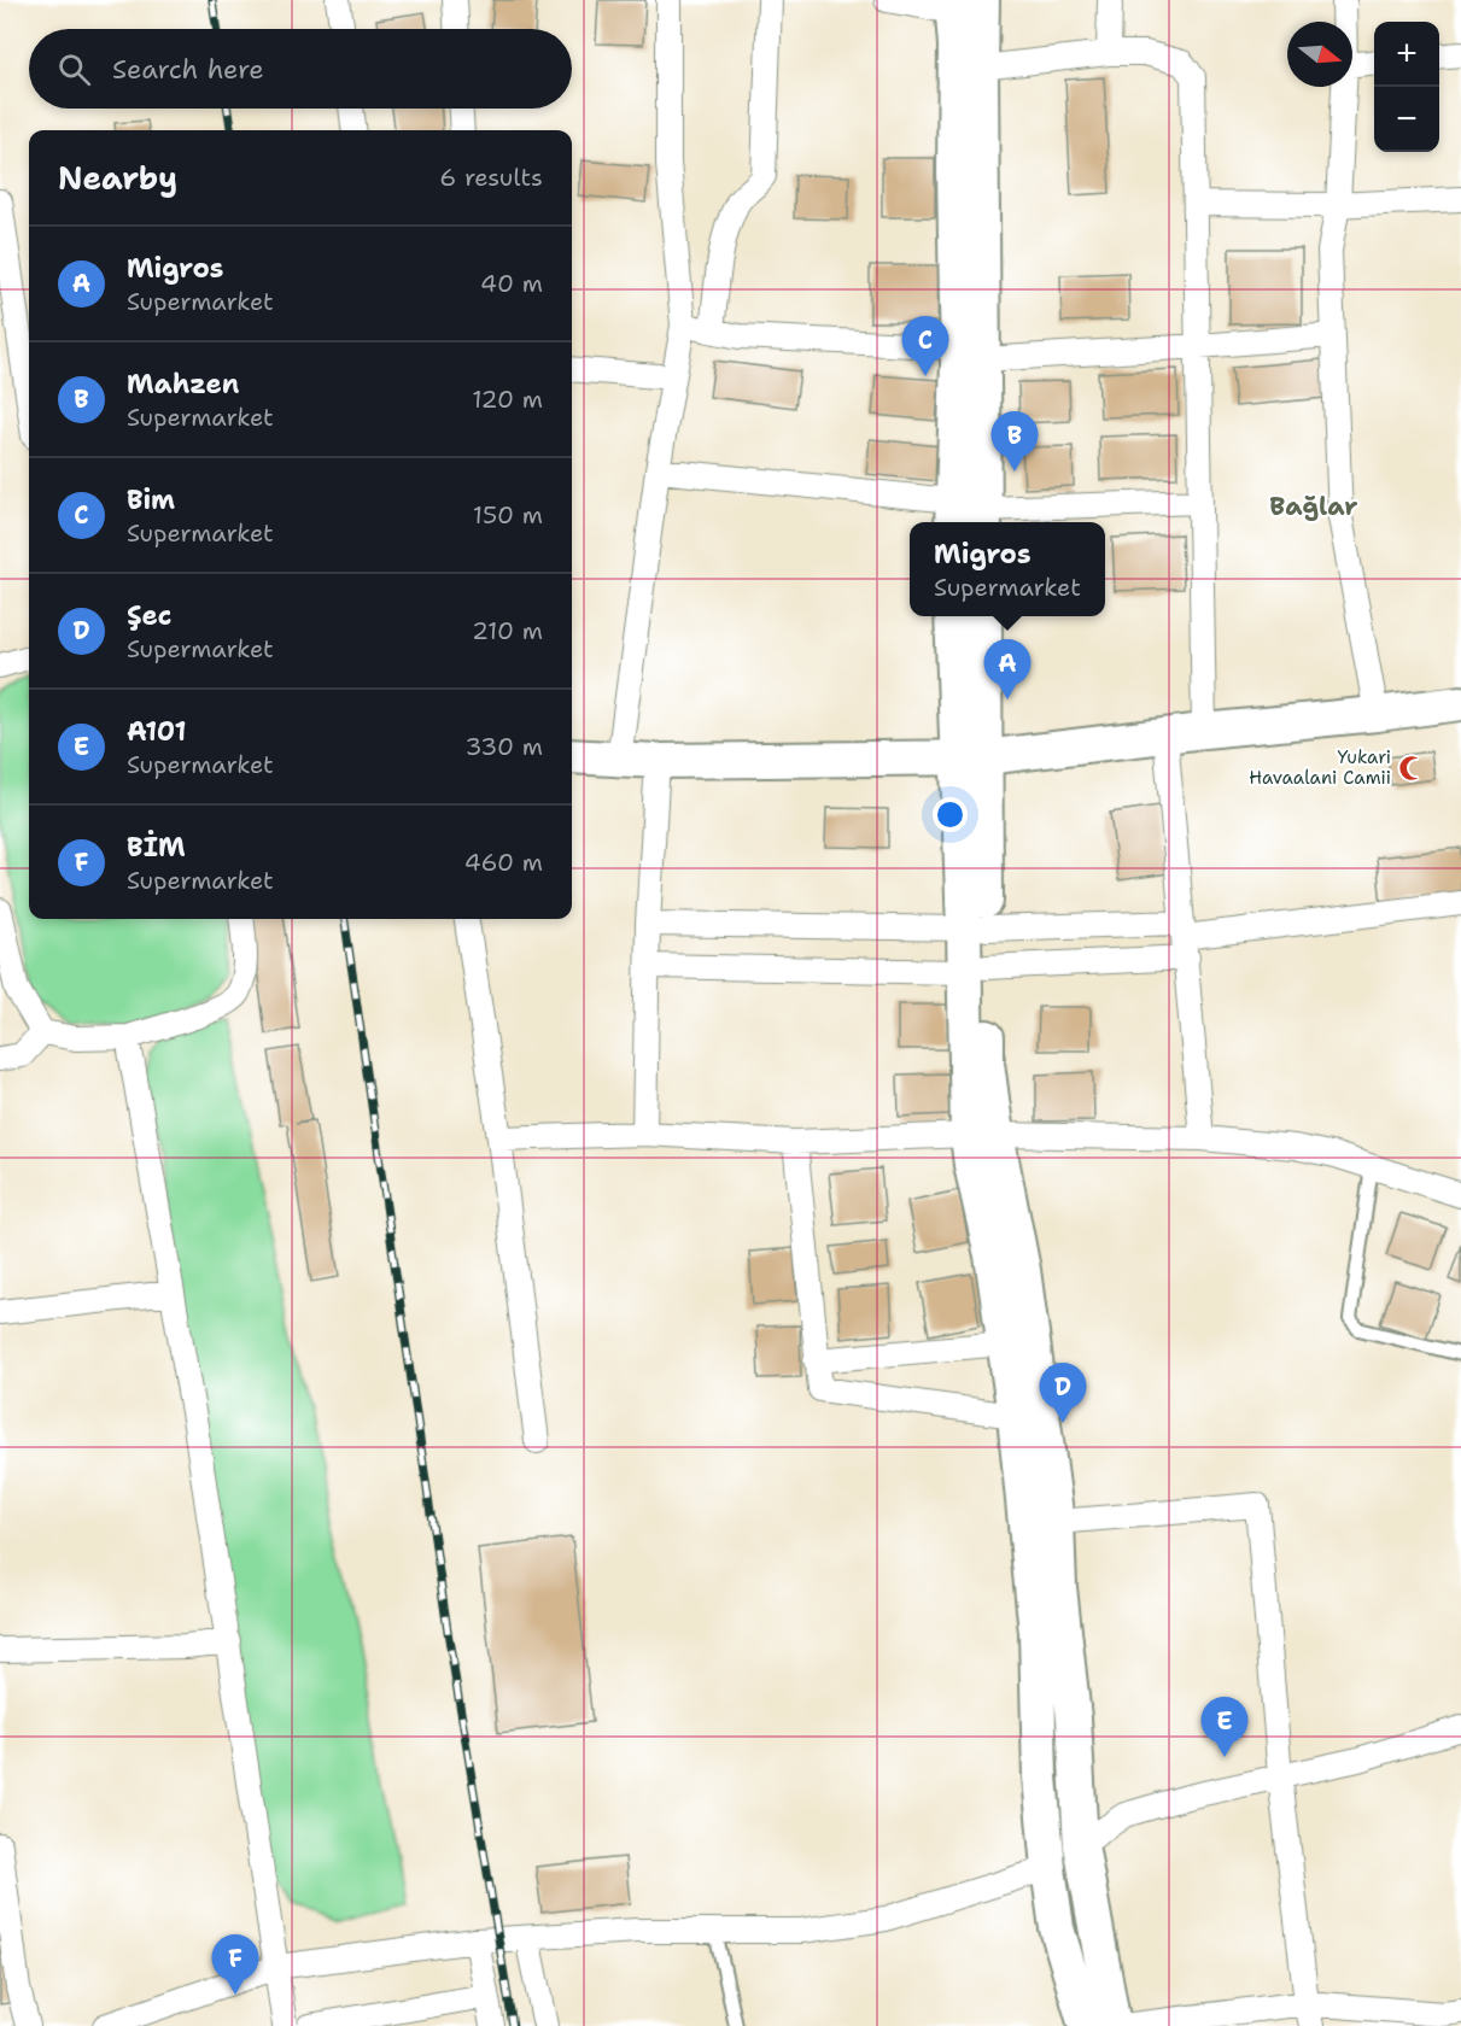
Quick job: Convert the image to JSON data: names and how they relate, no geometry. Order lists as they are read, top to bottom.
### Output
{
  "districts": ["Bağlar"],
  "places": {
    "mosque": ["Yukari Havaalani Camii"]
  },
  "north": "right",
  "page": {
    "map_buttons": ["+", "−"],
    "search": "Search here",
    "heading": ["Nearby", "6 results"],
    "list": [
      {
        "mark": "A",
        "name": "Migros",
        "note": "Supermarket",
        "value": "40 m"
      },
      {
        "mark": "B",
        "name": "Mahzen",
        "note": "Supermarket",
        "value": "120 m"
      },
      {
        "mark": "C",
        "name": "Bim",
        "note": "Supermarket",
        "value": "150 m"
      },
      {
        "mark": "D",
        "name": "Şec",
        "note": "Supermarket",
        "value": "210 m"
      },
      {
        "mark": "E",
        "name": "A101",
        "note": "Supermarket",
        "value": "330 m"
      },
      {
        "mark": "F",
        "name": "BİM",
        "note": "Supermarket",
        "value": "460 m"
      }
    ],
    "pins": [
      "C",
      "B",
      "A",
      "D",
      "E",
      "F"
    ],
    "popup": ["Migros", "Supermarket"]
  }
}
